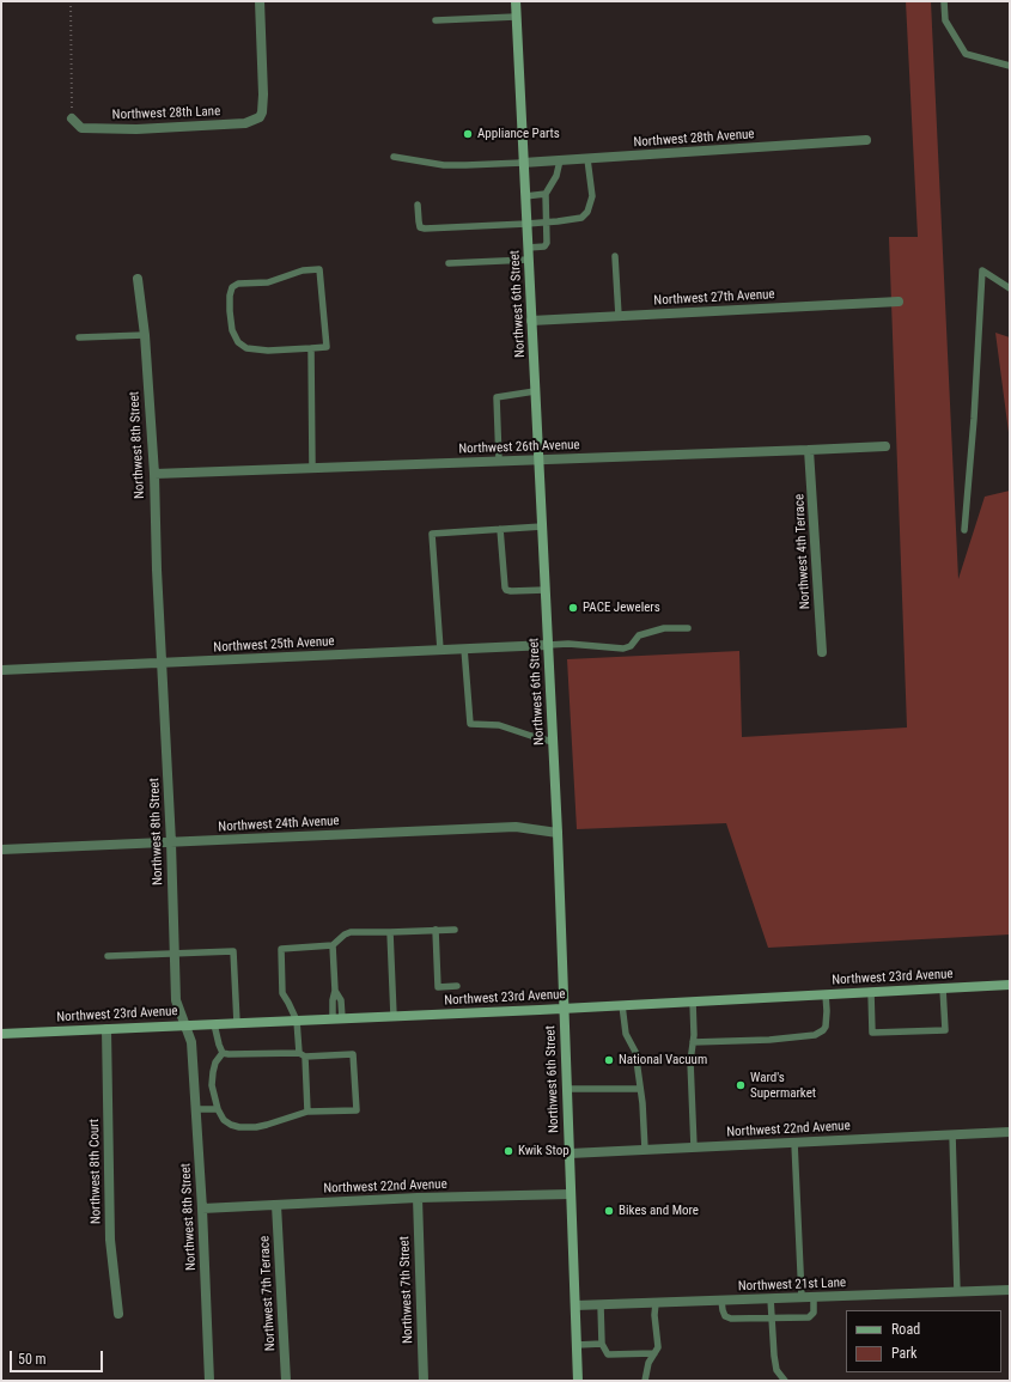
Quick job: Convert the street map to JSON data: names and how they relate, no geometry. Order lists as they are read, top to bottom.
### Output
{
  "streets": {
    "main road": ["Northwest 6th Street", "Northwest 23rd Avenue"],
    "street": [
      "Northwest 28th Lane",
      "Northwest 28th Avenue",
      "Northwest 27th Avenue",
      "Northwest 8th Street",
      "Northwest 26th Avenue",
      "Northwest 4th Terrace",
      "Northwest 25th Avenue",
      "Northwest 24th Avenue",
      "Northwest 22nd Avenue",
      "Northwest 8th Court",
      "Northwest 21st Lane",
      "Northwest 7th Street",
      "Northwest 7th Terrace"
    ]
  },
  "crossings": [
    ["Northwest 28th Avenue", "Northwest 6th Street"],
    ["Northwest 27th Avenue", "Northwest 6th Street"],
    ["Northwest 6th Street", "Northwest 26th Avenue"],
    ["Northwest 6th Street", "Northwest 25th Avenue"],
    ["Northwest 6th Street", "Northwest 24th Avenue"],
    ["Northwest 6th Street", "Northwest 23rd Avenue"],
    ["Northwest 6th Street", "Northwest 22nd Avenue"],
    ["Northwest 6th Street", "Northwest 21st Lane"],
    ["Northwest 8th Street", "Northwest 26th Avenue"],
    ["Northwest 8th Street", "Northwest 25th Avenue"],
    ["Northwest 8th Street", "Northwest 24th Avenue"],
    ["Northwest 8th Street", "Northwest 23rd Avenue"],
    ["Northwest 8th Street", "Northwest 22nd Avenue"],
    ["Northwest 26th Avenue", "Northwest 4th Terrace"],
    ["Northwest 23rd Avenue", "Northwest 8th Court"],
    ["Northwest 22nd Avenue", "Northwest 7th Street"],
    ["Northwest 22nd Avenue", "Northwest 7th Terrace"]
  ],
  "places": [
    "Appliance Parts",
    "PACE Jewelers",
    "National Vacuum",
    "Ward's Supermarket",
    "Kwik Stop",
    "Bikes and More"
  ],
  "legend": ["Road", "Park"],
  "scale_bar": "50 m"
}
